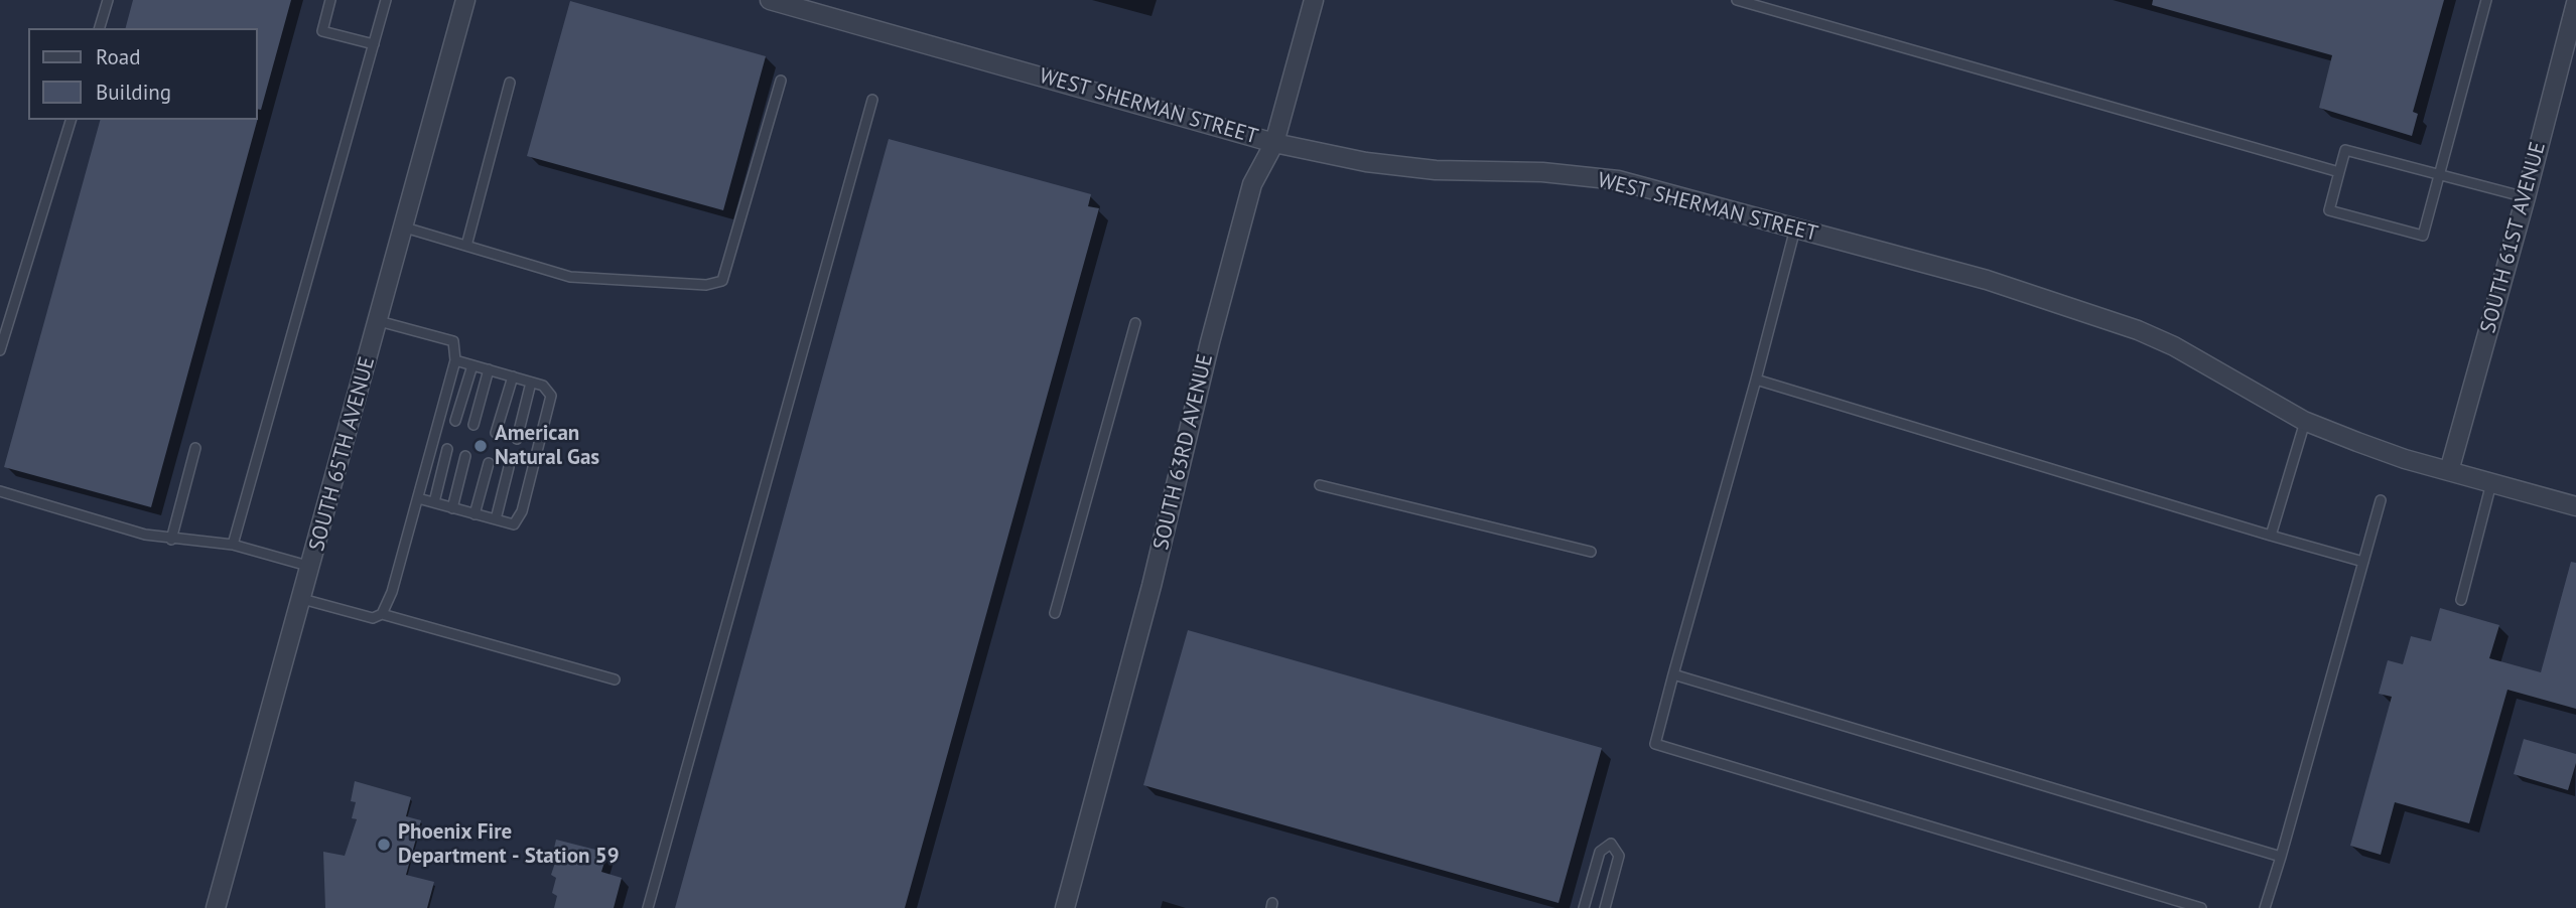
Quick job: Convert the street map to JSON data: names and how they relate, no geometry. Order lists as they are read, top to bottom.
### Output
{
  "streets": {
    "street": [
      "WEST SHERMAN STREET",
      "SOUTH 61ST AVENUE",
      "SOUTH 63RD AVENUE",
      "SOUTH 65TH AVENUE"
    ]
  },
  "crossings": [
    ["WEST SHERMAN STREET", "SOUTH 61ST AVENUE"],
    ["WEST SHERMAN STREET", "SOUTH 63RD AVENUE"]
  ],
  "places": ["American Natural Gas", "Phoenix Fire Department - Station 59"],
  "legend": ["Road", "Building"]
}
